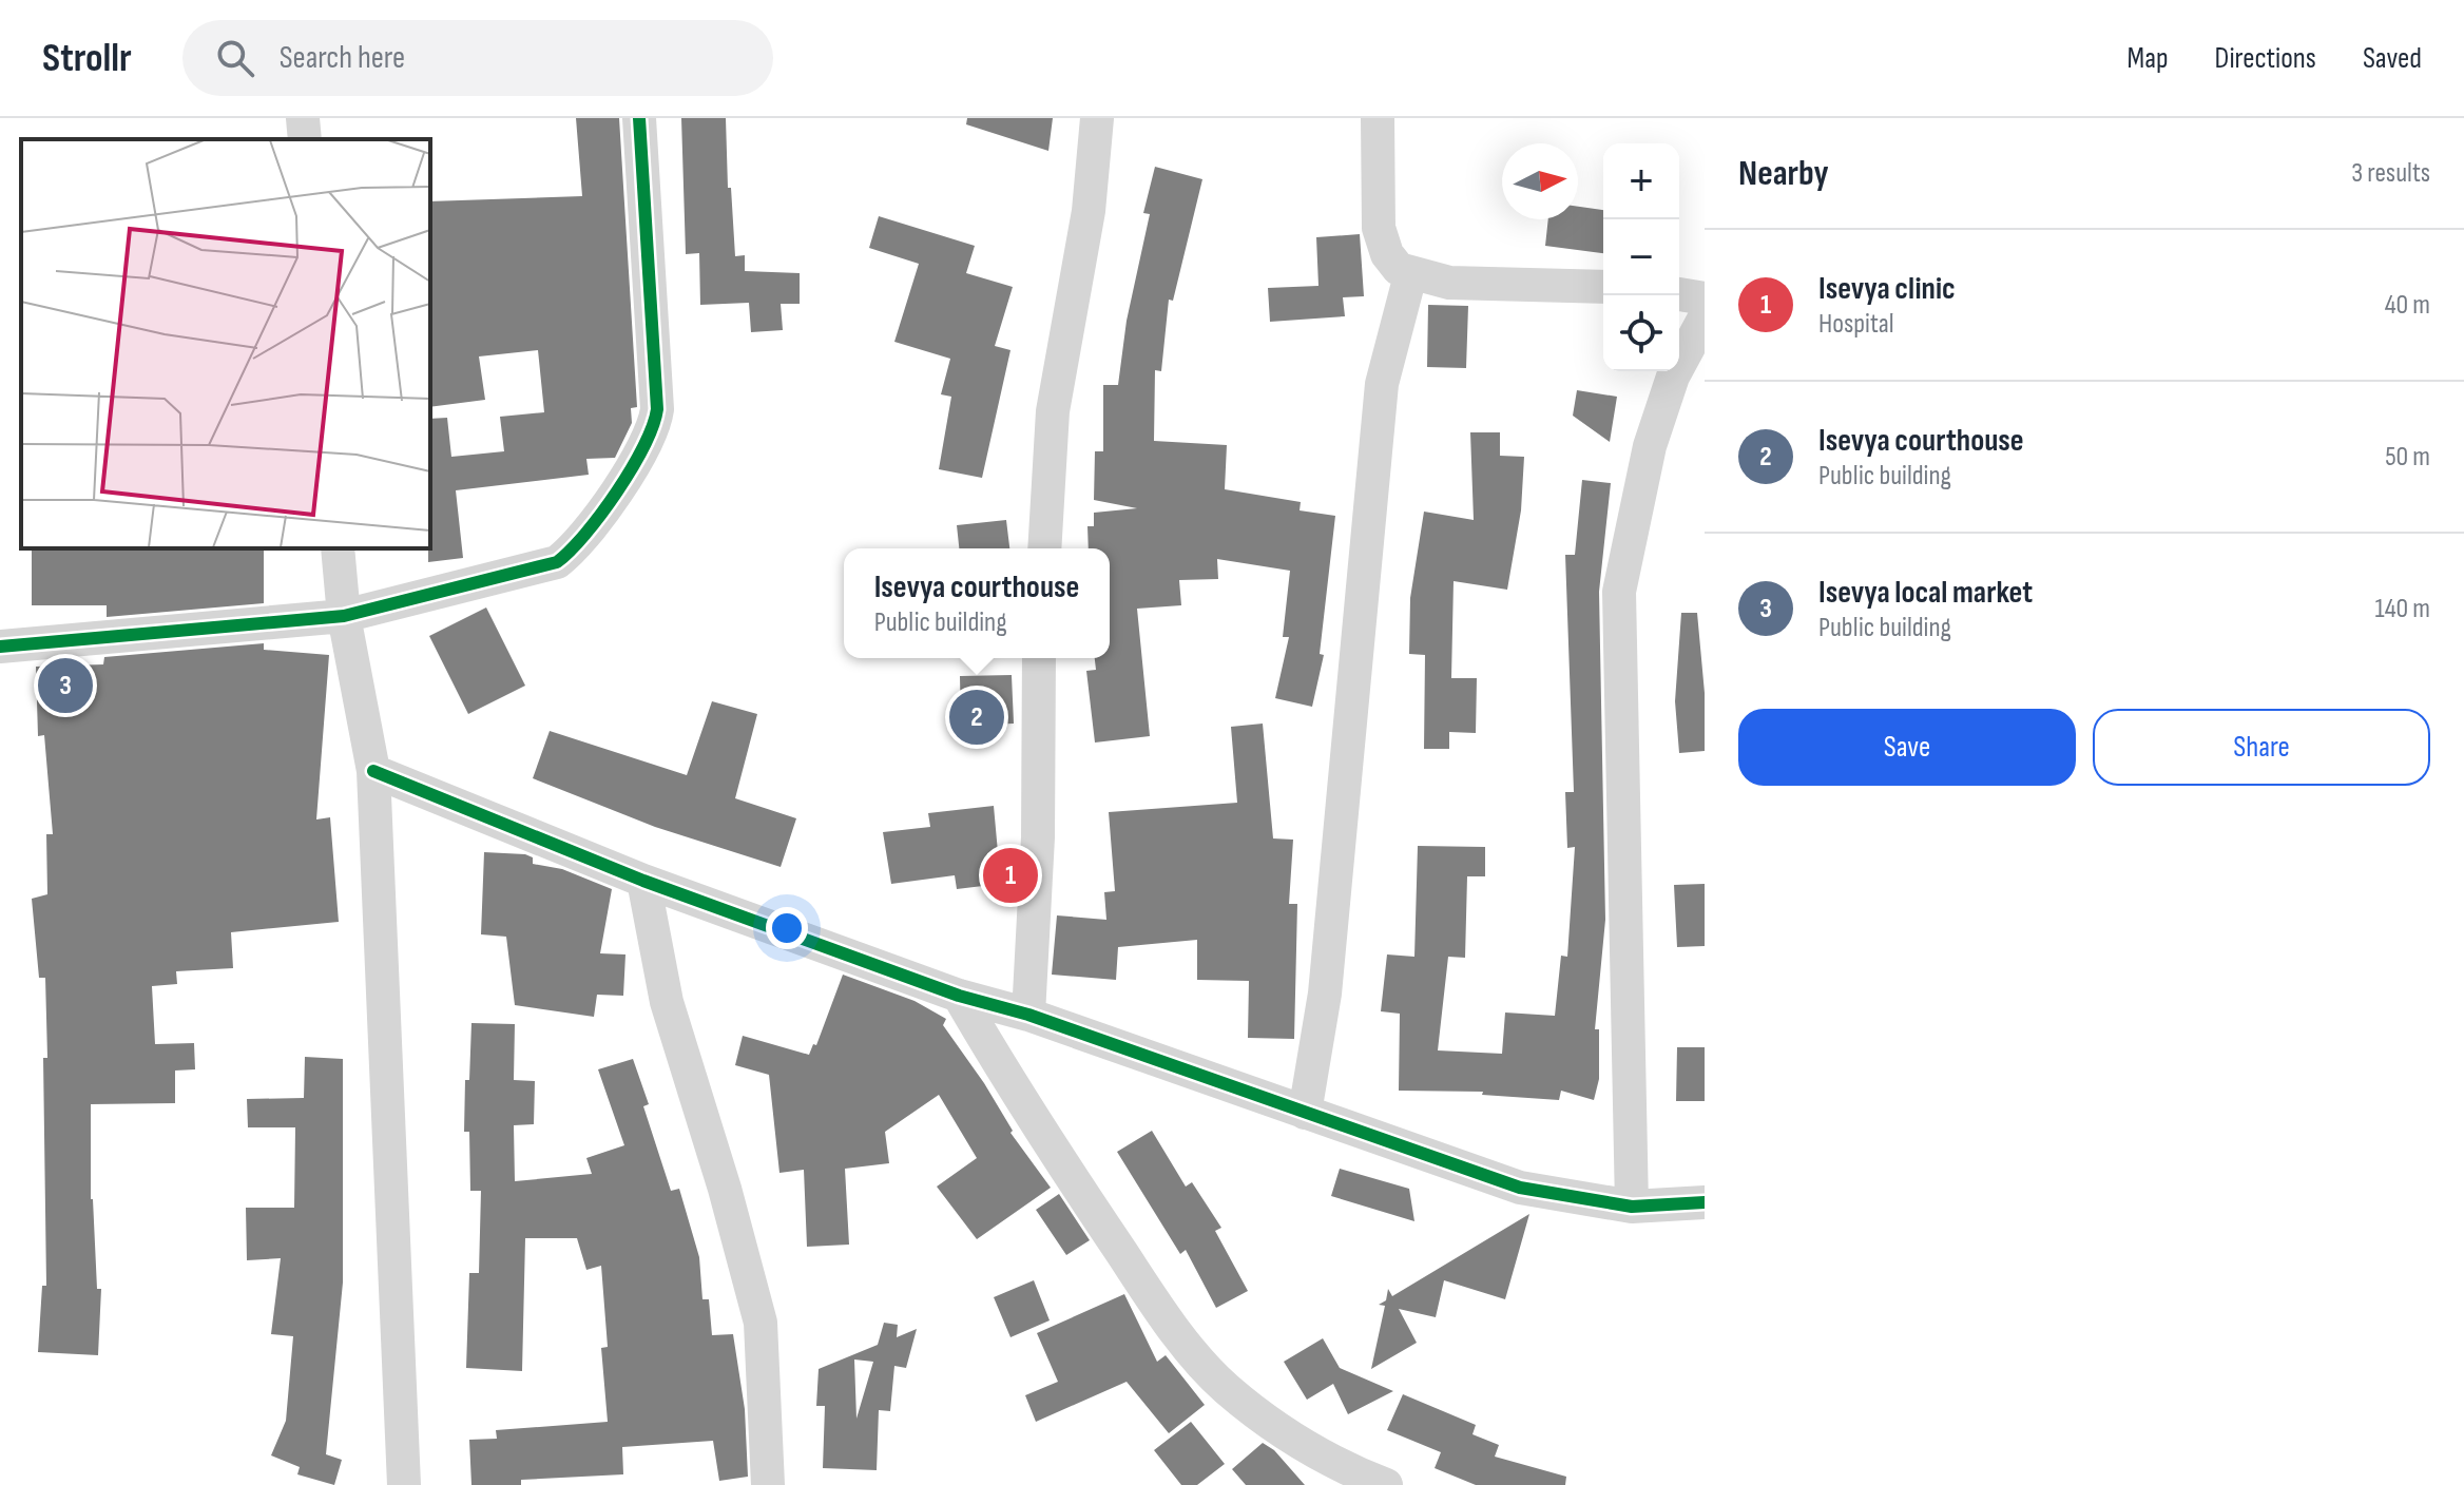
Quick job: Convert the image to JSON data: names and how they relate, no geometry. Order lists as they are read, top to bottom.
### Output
{
  "north": "right",
  "page": {
    "header": "Strollr",
    "search": "Search here",
    "nav": ["Map", "Directions", "Saved"],
    "heading": ["Nearby", "3 results"],
    "map_buttons": ["+", "−"],
    "list": [
      {
        "mark": "1",
        "name": "Isevya clinic",
        "note": "Hospital",
        "value": "40 m"
      },
      {
        "mark": "2",
        "name": "Isevya courthouse",
        "note": "Public building",
        "value": "50 m"
      },
      {
        "mark": "3",
        "name": "Isevya local market",
        "note": "Public building",
        "value": "140 m"
      }
    ],
    "popup": ["Isevya courthouse", "Public building"],
    "pins": ["3", "2", "1"],
    "buttons": ["Save", "Share"]
  }
}
